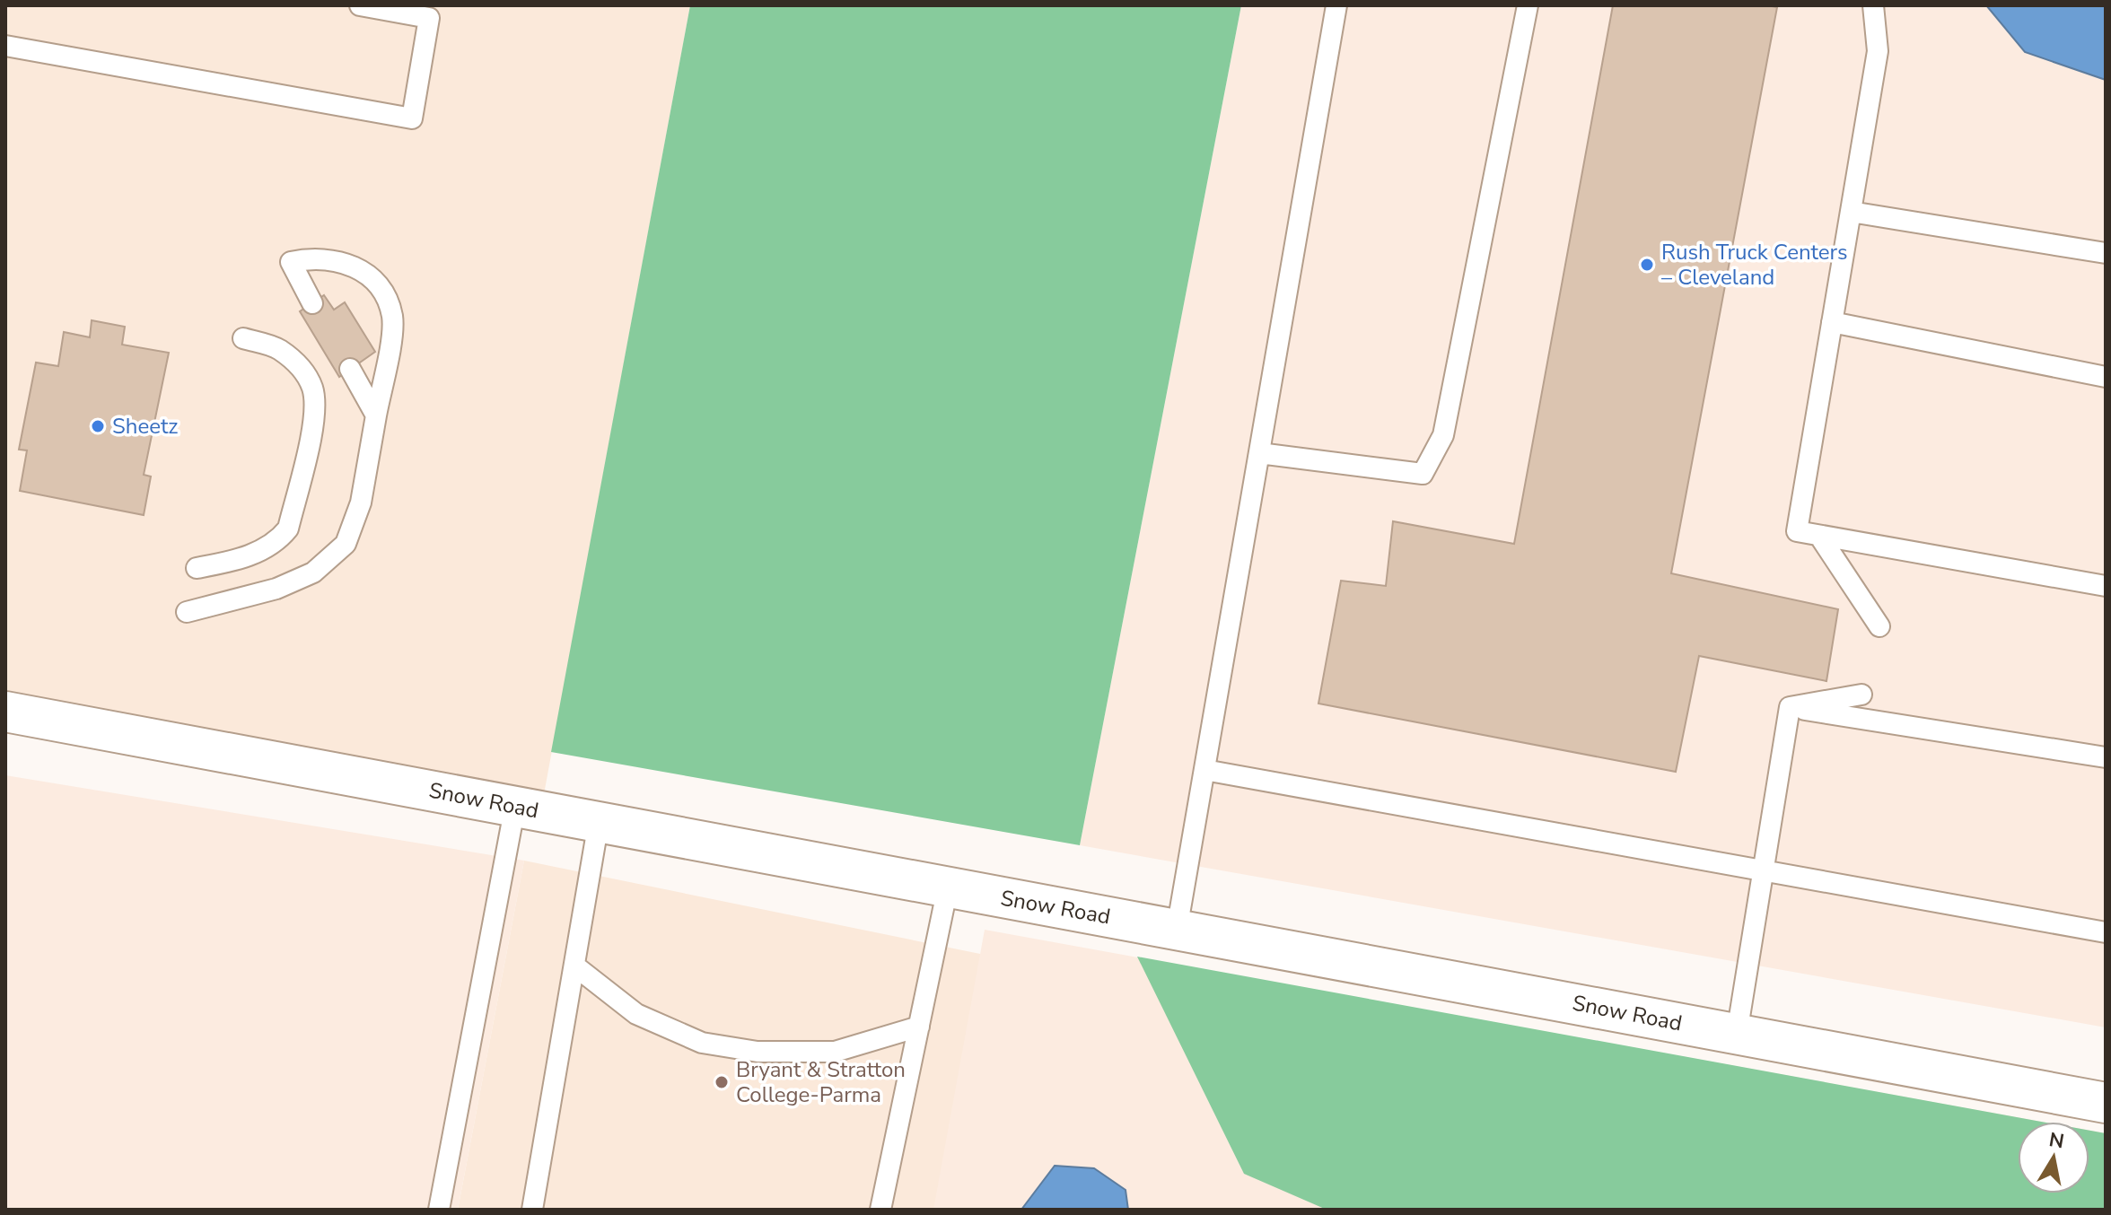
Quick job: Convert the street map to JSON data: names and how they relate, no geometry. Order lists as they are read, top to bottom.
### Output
{
  "streets": {
    "main road": ["Snow Road"]
  },
  "places": ["Rush Truck Centers – Cleveland", "Sheetz", "Bryant & Stratton College-Parma"],
  "north": "top"
}
